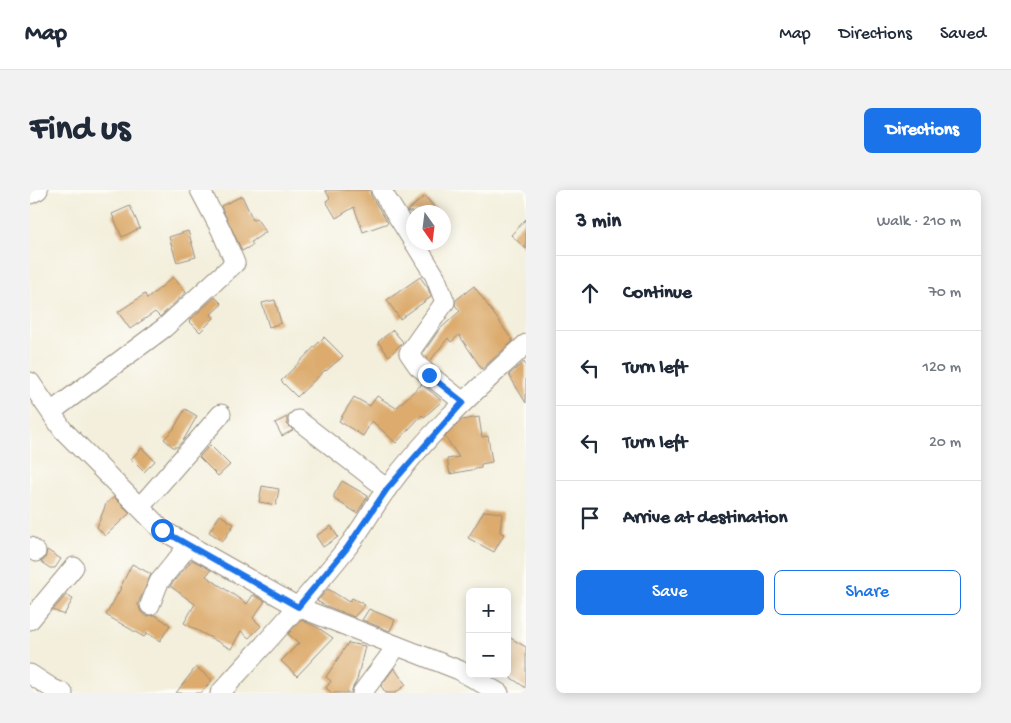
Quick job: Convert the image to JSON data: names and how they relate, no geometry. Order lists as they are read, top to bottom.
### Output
{
  "north": "bottom",
  "page": {
    "header": "Map",
    "nav": ["Map", "Directions", "Saved"],
    "buttons": [
      "Directions",
      ["Save", "Share"]
    ],
    "title": "Find us",
    "heading": ["3 min", "Walk · 210 m"],
    "list": [
      ["Continue", "70 m"],
      ["Turn left", "120 m"],
      ["Turn left", "20 m"],
      "Arrive at destination"
    ],
    "map_buttons": ["+", "−"]
  }
}
